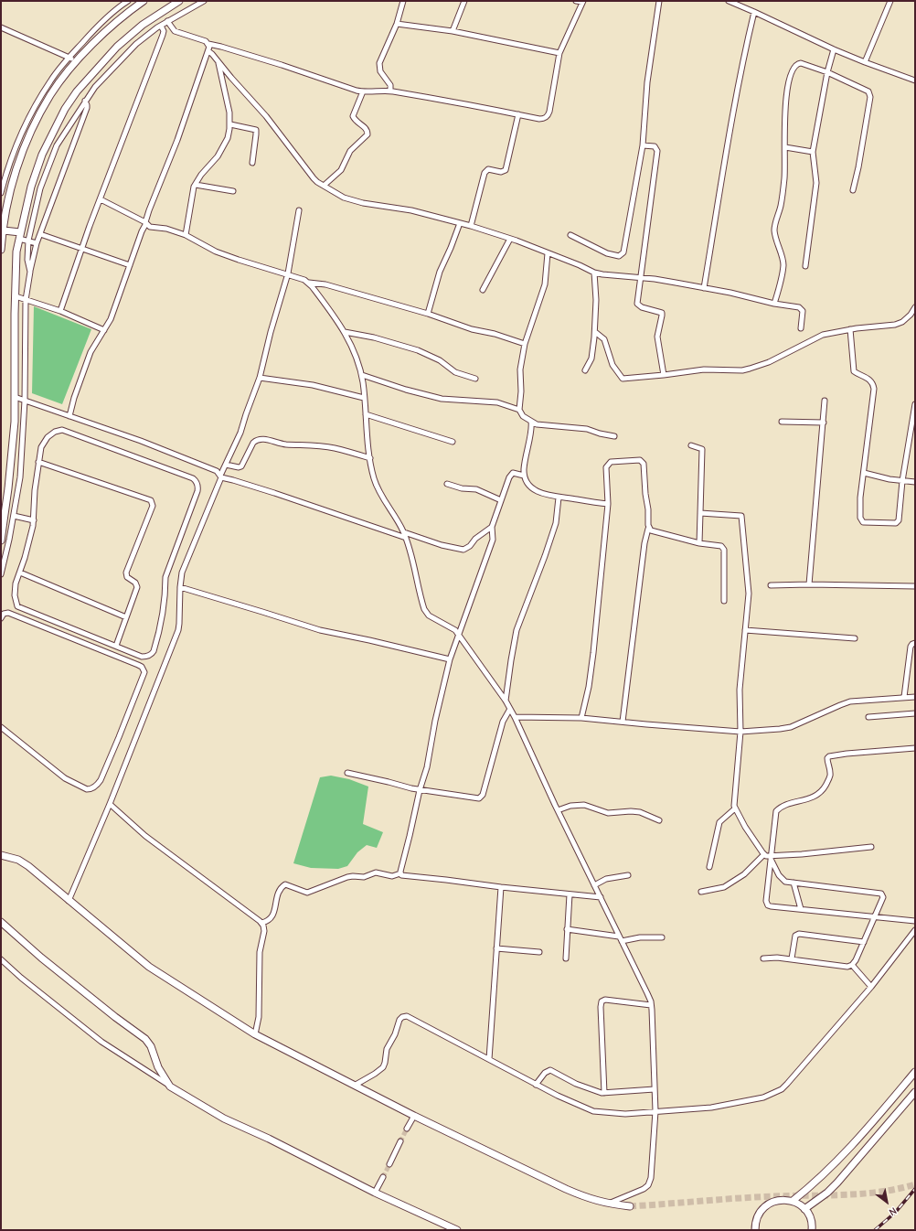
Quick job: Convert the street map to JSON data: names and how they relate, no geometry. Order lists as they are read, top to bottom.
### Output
{
  "north": "bottom right"
}
